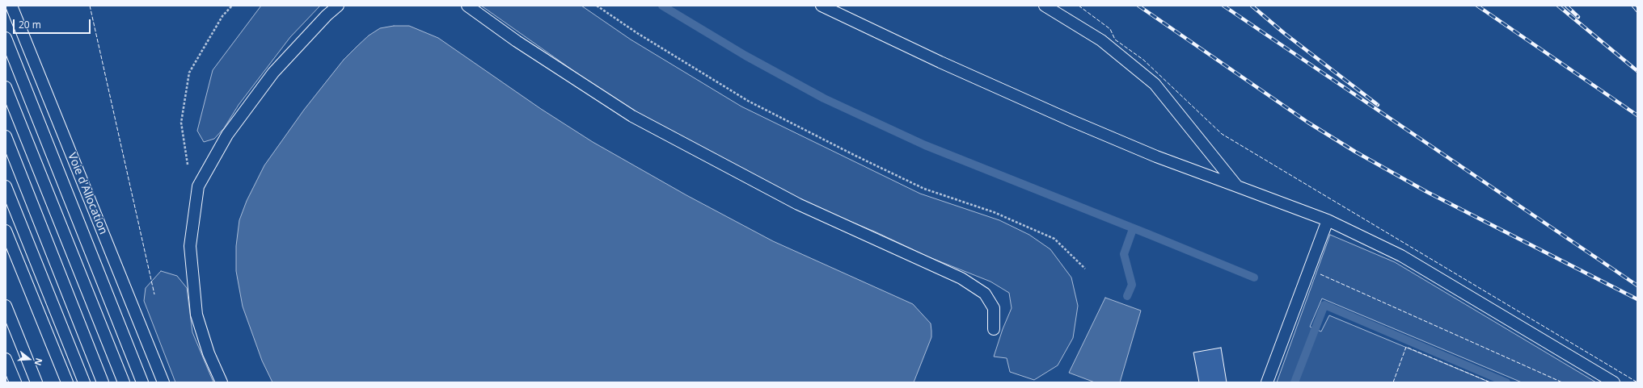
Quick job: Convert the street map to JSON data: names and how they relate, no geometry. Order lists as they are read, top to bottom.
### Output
{
  "streets": {
    "lane": ["Voie d'Allocation"]
  },
  "scale_bar": "20 m",
  "north": "right"
}
